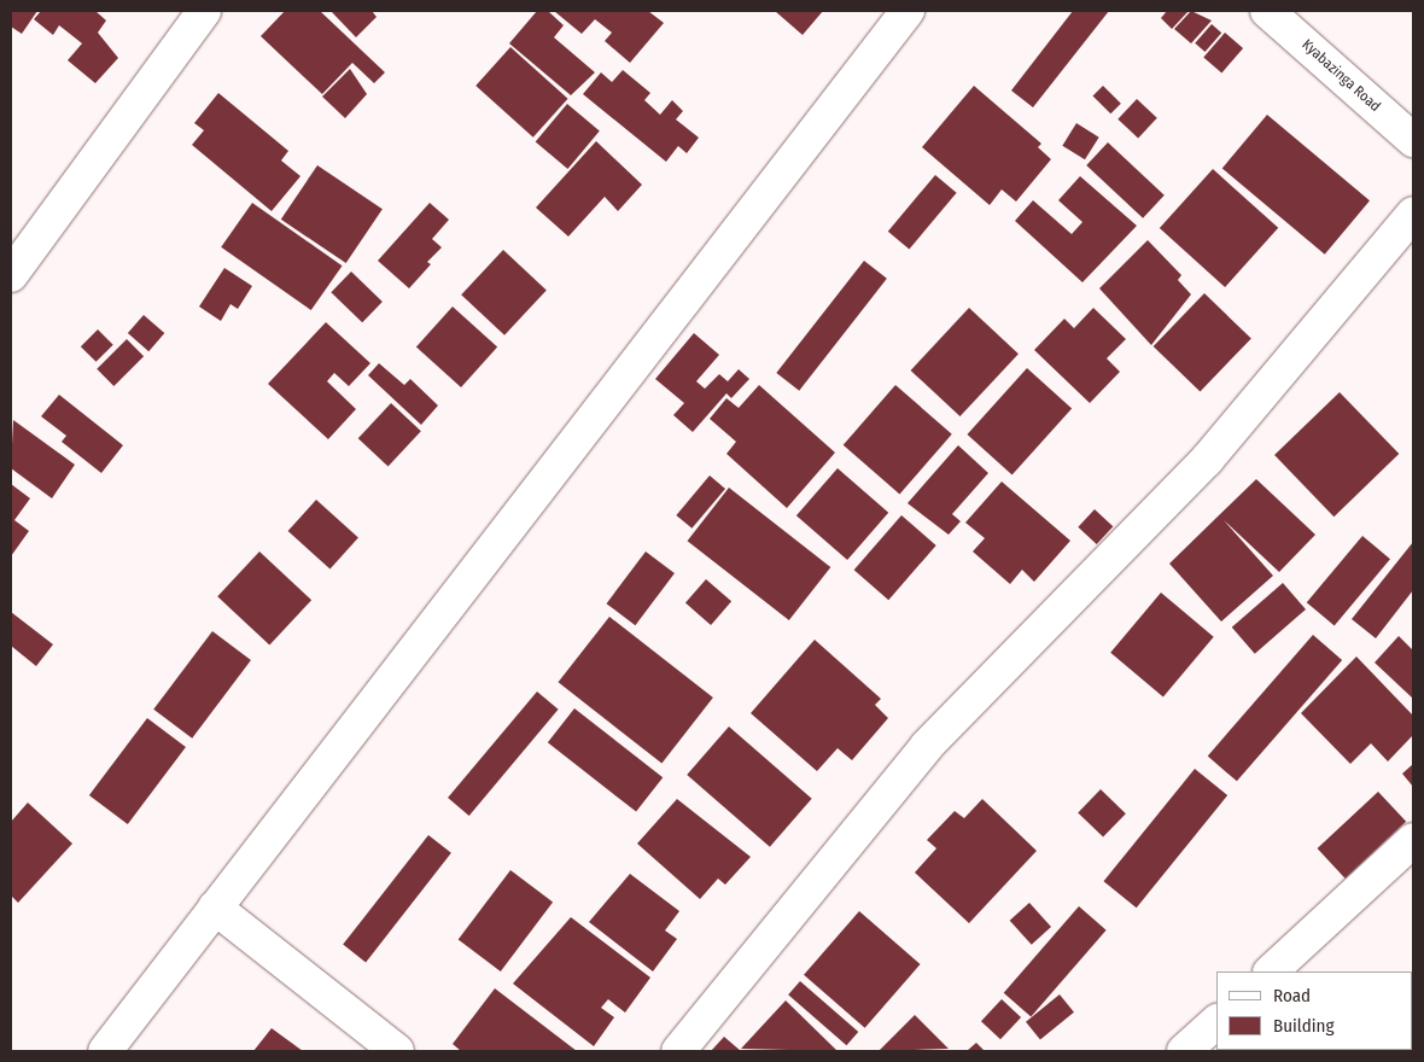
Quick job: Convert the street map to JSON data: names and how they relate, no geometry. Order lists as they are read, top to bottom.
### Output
{
  "streets": {
    "street": ["Kyabazinga Road"]
  },
  "legend": ["Road", "Building"]
}
